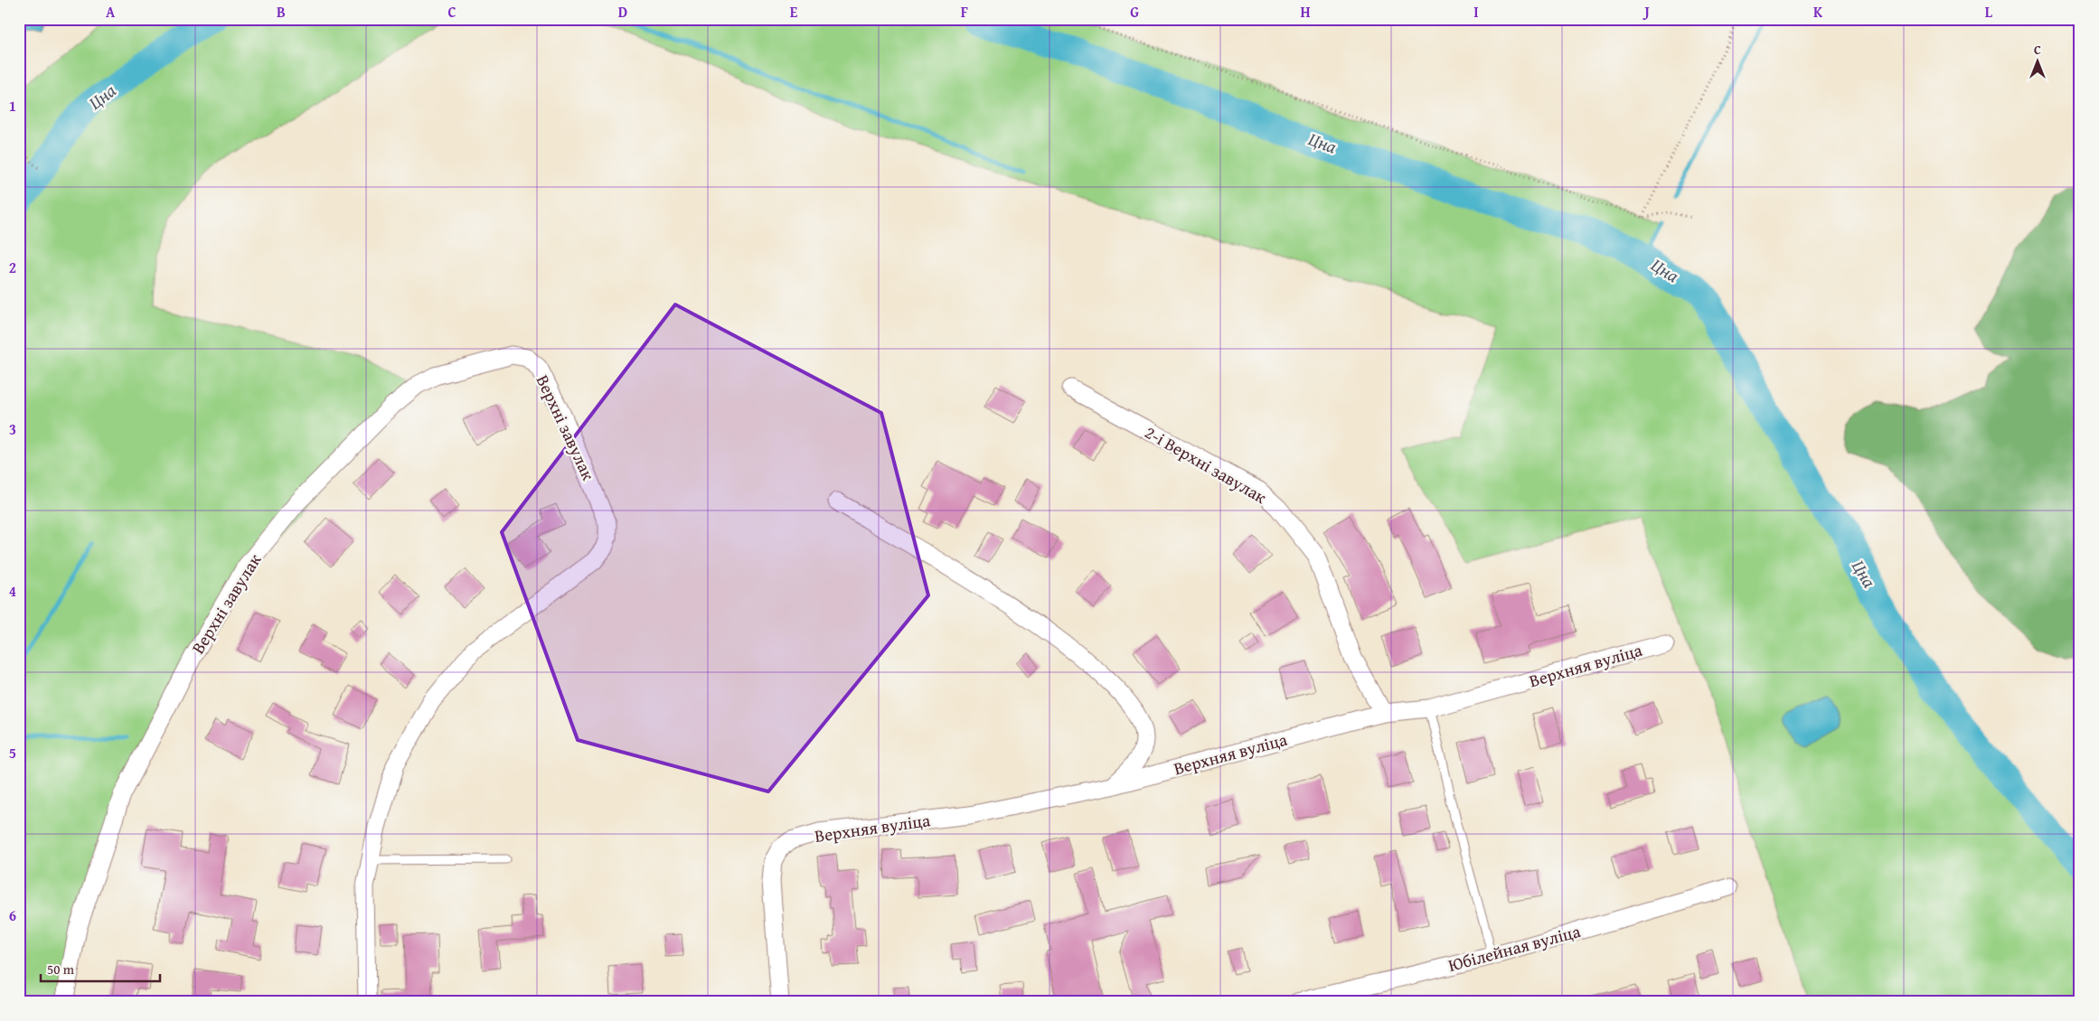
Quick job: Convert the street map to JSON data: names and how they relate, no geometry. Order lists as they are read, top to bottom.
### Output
{
  "streets": {
    "street": [
      "Верхні завулак",
      "2-і Верхні завулак",
      "Верхняя вуліца",
      "Юбілейная вуліца"
    ]
  },
  "crossings": [
    ["2-і Верхні завулак", "Верхняя вуліца"]
  ],
  "water": ["Цна"],
  "scale_bar": "50 m",
  "north": "top",
  "grid": {
    "columns": [
      "A",
      "B",
      "C",
      "D",
      "E",
      "F",
      "G",
      "H",
      "I",
      "J",
      "K",
      "L"
    ],
    "rows": [
      "1",
      "2",
      "3",
      "4",
      "5",
      "6"
    ]
  }
}
